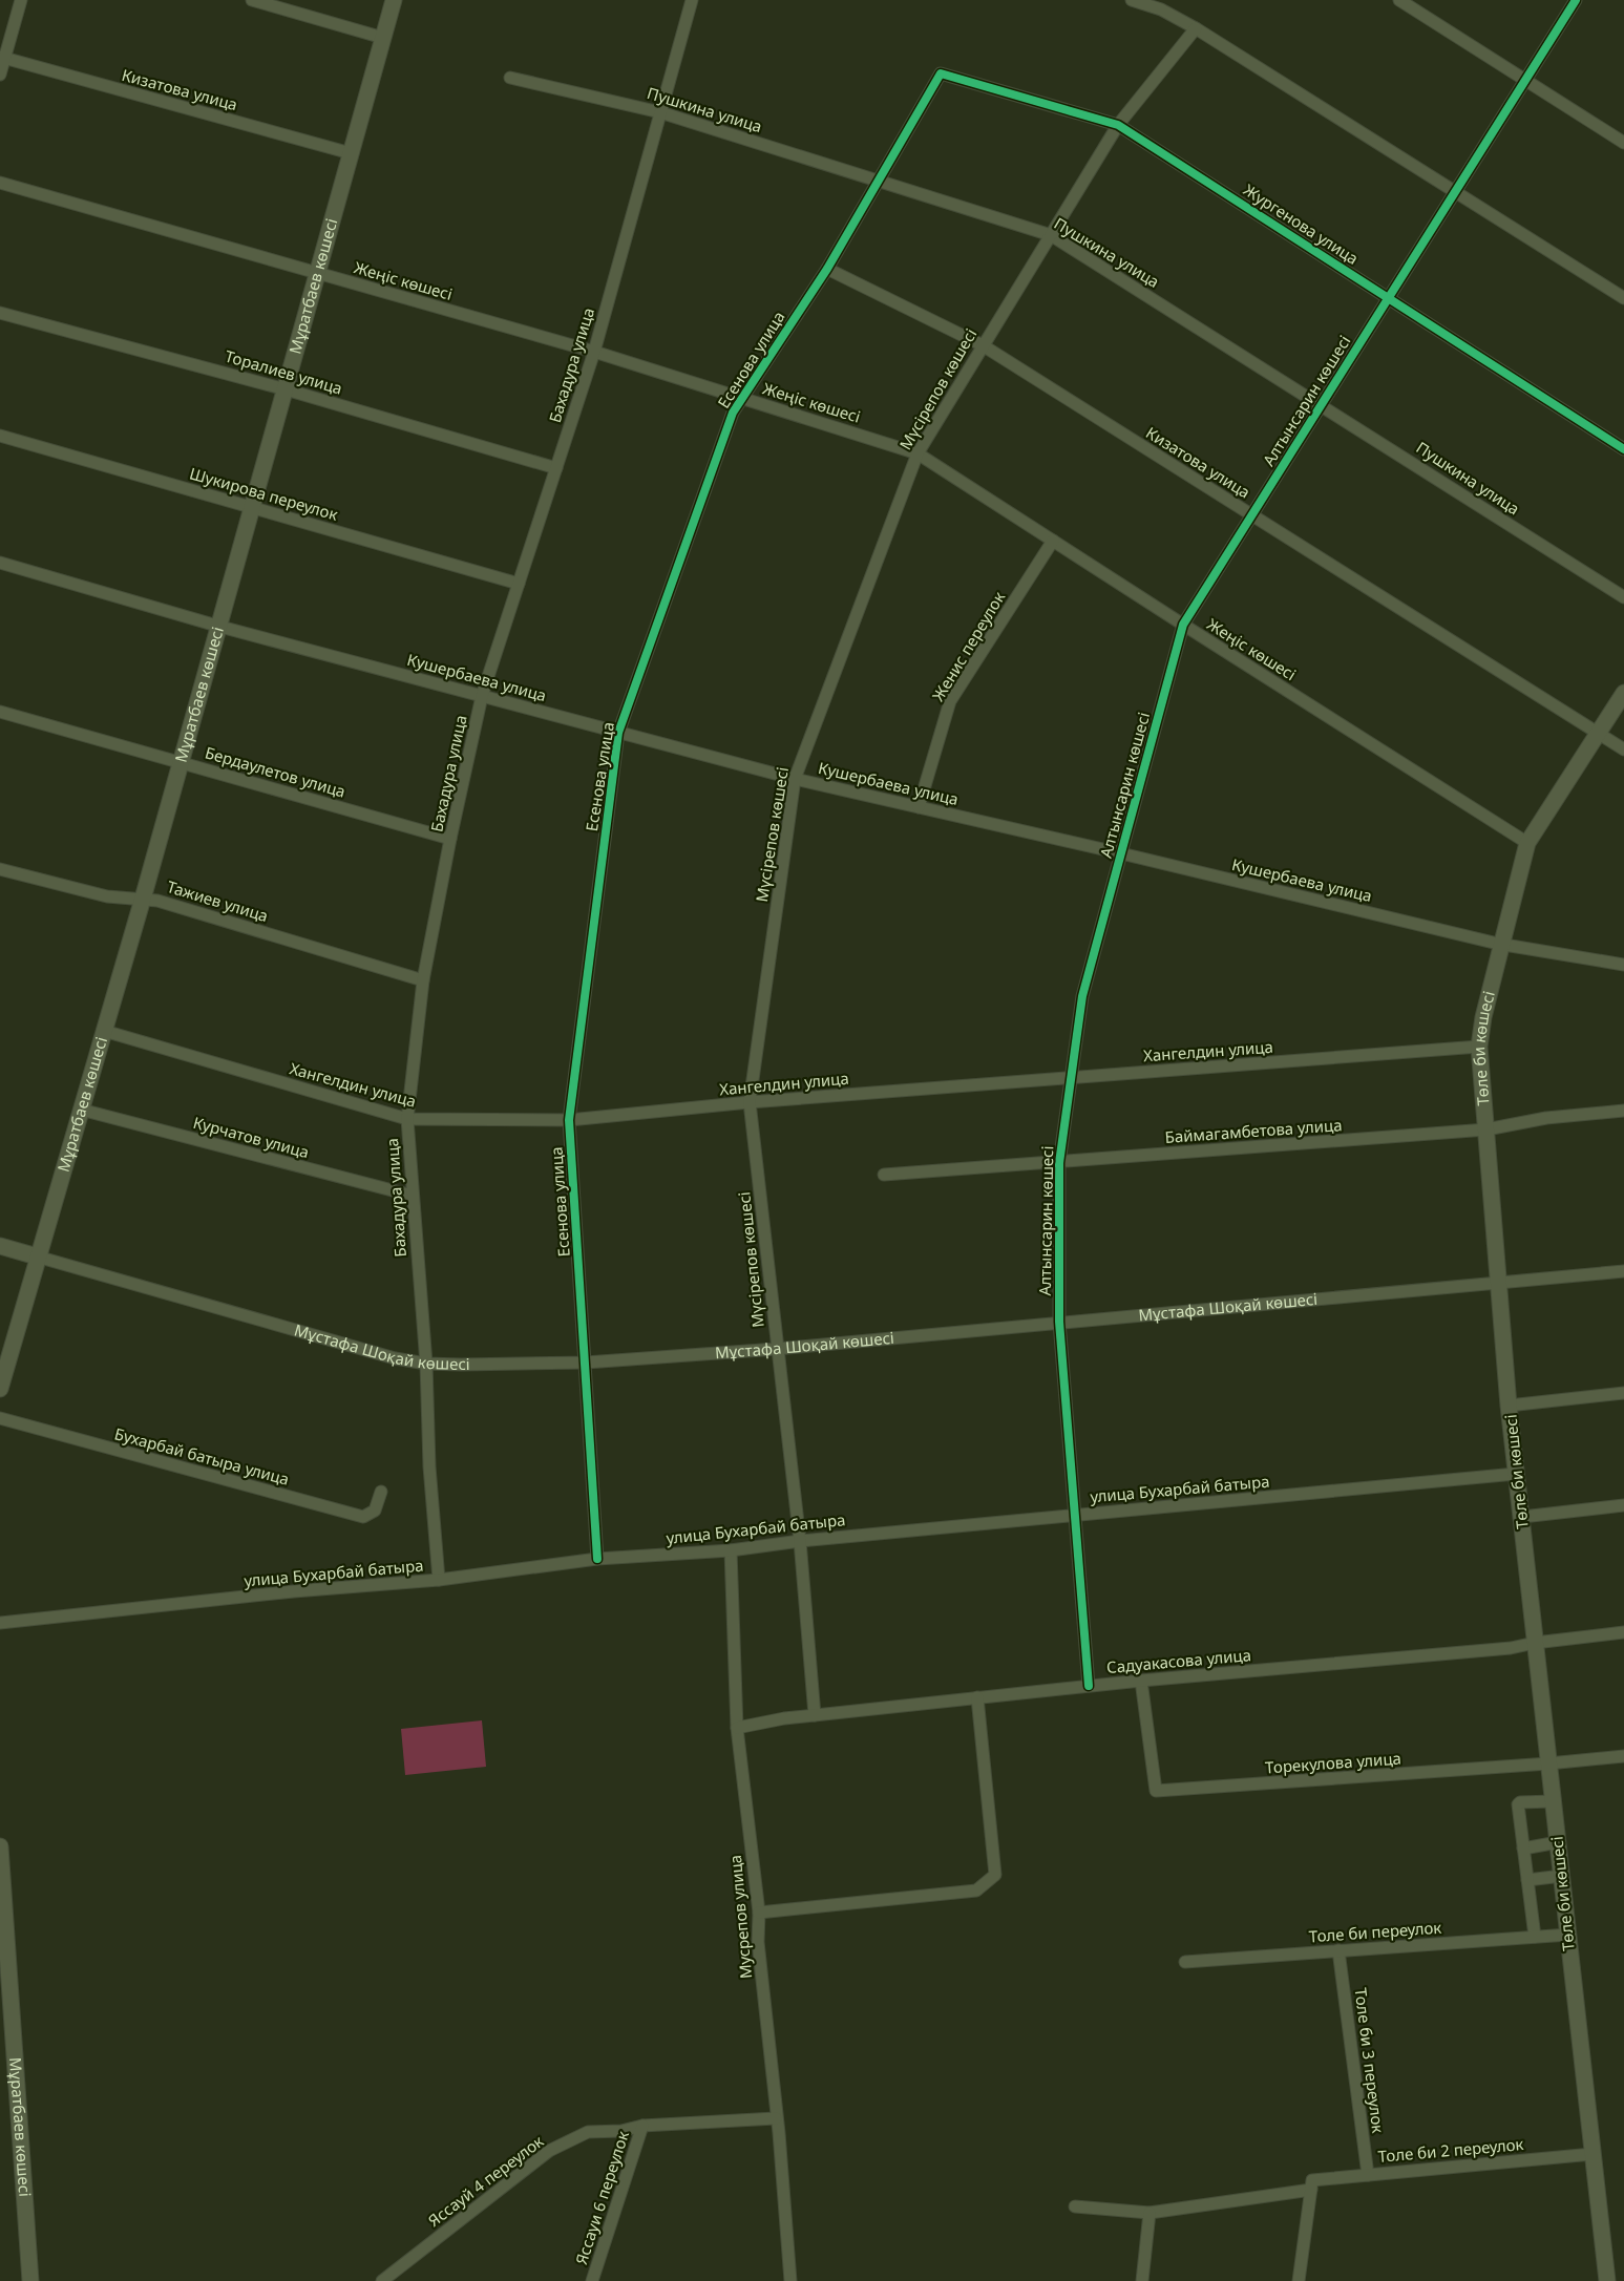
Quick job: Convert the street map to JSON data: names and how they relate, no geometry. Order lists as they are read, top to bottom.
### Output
{
  "streets": {
    "street": [
      "Кизатова улица",
      "Пушкина улица",
      "Жургенова улица",
      "Жеңіс көшесі",
      "Мұратбаев көшесі",
      "Есенова улица",
      "Бахадура улица",
      "Торалиев улица",
      "Мүсірепов көшесі",
      "Алтынсарин көшесі",
      "Шукирова переулок",
      "Женис переулок",
      "Кушербаева улица",
      "Бердаулетов улица",
      "Тажиев улица",
      "Төле би көшесі",
      "Хангелдин улица",
      "Баймагамбетова улица",
      "Курчатов улица",
      "Мұстафа Шоқай көшесі",
      "Бухарбай батыра улица",
      "улица Бухарбай батыра",
      "Садуакасова улица",
      "Торекулова улица",
      "Мусрепов улица",
      "Толе би переулок",
      "Толе би 3 переулок",
      "Толе би 2 переулок",
      "Яссауй 4 переулок",
      "Яссауи 6 переулок"
    ]
  },
  "crossings": [
    ["Кизатова улица", "Мұратбаев көшесі"],
    ["Кизатова улица", "Есенова улица"],
    ["Кизатова улица", "Мүсірепов көшесі"],
    ["Кизатова улица", "Алтынсарин көшесі"],
    ["Кизатова улица", "Төле би көшесі"],
    ["Пушкина улица", "Есенова улица"],
    ["Пушкина улица", "Бахадура улица"],
    ["Пушкина улица", "Мүсірепов көшесі"],
    ["Пушкина улица", "Алтынсарин көшесі"],
    ["Жургенова улица", "Есенова улица"],
    ["Жургенова улица", "Мүсірепов көшесі"],
    ["Жургенова улица", "Алтынсарин көшесі"],
    ["Жеңіс көшесі", "Мұратбаев көшесі"],
    ["Жеңіс көшесі", "Есенова улица"],
    ["Жеңіс көшесі", "Бахадура улица"],
    ["Жеңіс көшесі", "Мүсірепов көшесі"],
    ["Жеңіс көшесі", "Алтынсарин көшесі"],
    ["Жеңіс көшесі", "Женис переулок"],
    ["Жеңіс көшесі", "Төле би көшесі"],
    ["Мұратбаев көшесі", "Торалиев улица"],
    ["Мұратбаев көшесі", "Шукирова переулок"],
    ["Мұратбаев көшесі", "Кушербаева улица"],
    ["Мұратбаев көшесі", "Бердаулетов улица"],
    ["Мұратбаев көшесі", "Тажиев улица"],
    ["Мұратбаев көшесі", "Хангелдин улица"],
    ["Мұратбаев көшесі", "Курчатов улица"],
    ["Мұратбаев көшесі", "Мұстафа Шоқай көшесі"],
    ["Есенова улица", "Кушербаева улица"],
    ["Есенова улица", "Хангелдин улица"],
    ["Есенова улица", "Мұстафа Шоқай көшесі"],
    ["Есенова улица", "улица Бухарбай батыра"],
    ["Бахадура улица", "Торалиев улица"],
    ["Бахадура улица", "Шукирова переулок"],
    ["Бахадура улица", "Кушербаева улица"],
    ["Бахадура улица", "Бердаулетов улица"],
    ["Бахадура улица", "Тажиев улица"],
    ["Бахадура улица", "Хангелдин улица"],
    ["Бахадура улица", "Курчатов улица"],
    ["Бахадура улица", "Мұстафа Шоқай көшесі"],
    ["Бахадура улица", "улица Бухарбай батыра"],
    ["Мүсірепов көшесі", "Кушербаева улица"],
    ["Мүсірепов көшесі", "Хангелдин улица"],
    ["Мүсірепов көшесі", "Мұстафа Шоқай көшесі"],
    ["Мүсірепов көшесі", "улица Бухарбай батыра"],
    ["Мүсірепов көшесі", "Садуакасова улица"],
    ["Алтынсарин көшесі", "Кушербаева улица"],
    ["Алтынсарин көшесі", "Хангелдин улица"],
    ["Алтынсарин көшесі", "Баймагамбетова улица"],
    ["Алтынсарин көшесі", "Мұстафа Шоқай көшесі"],
    ["Алтынсарин көшесі", "улица Бухарбай батыра"],
    ["Алтынсарин көшесі", "Садуакасова улица"],
    ["Женис переулок", "Кушербаева улица"],
    ["Кушербаева улица", "Төле би көшесі"],
    ["Төле би көшесі", "Хангелдин улица"],
    ["Төле би көшесі", "Баймагамбетова улица"],
    ["Төле би көшесі", "Мұстафа Шоқай көшесі"],
    ["Төле би көшесі", "улица Бухарбай батыра"],
    ["Төле би көшесі", "Садуакасова улица"],
    ["Төле би көшесі", "Торекулова улица"],
    ["Төле би көшесі", "Толе би переулок"],
    ["Төле би көшесі", "Толе би 2 переулок"],
    ["улица Бухарбай батыра", "Мусрепов улица"],
    ["Садуакасова улица", "Торекулова улица"],
    ["Садуакасова улица", "Мусрепов улица"],
    ["Мусрепов улица", "Яссауй 4 переулок"],
    ["Толе би переулок", "Толе би 3 переулок"],
    ["Толе би 3 переулок", "Толе би 2 переулок"],
    ["Яссауй 4 переулок", "Яссауи 6 переулок"]
  ]
}
